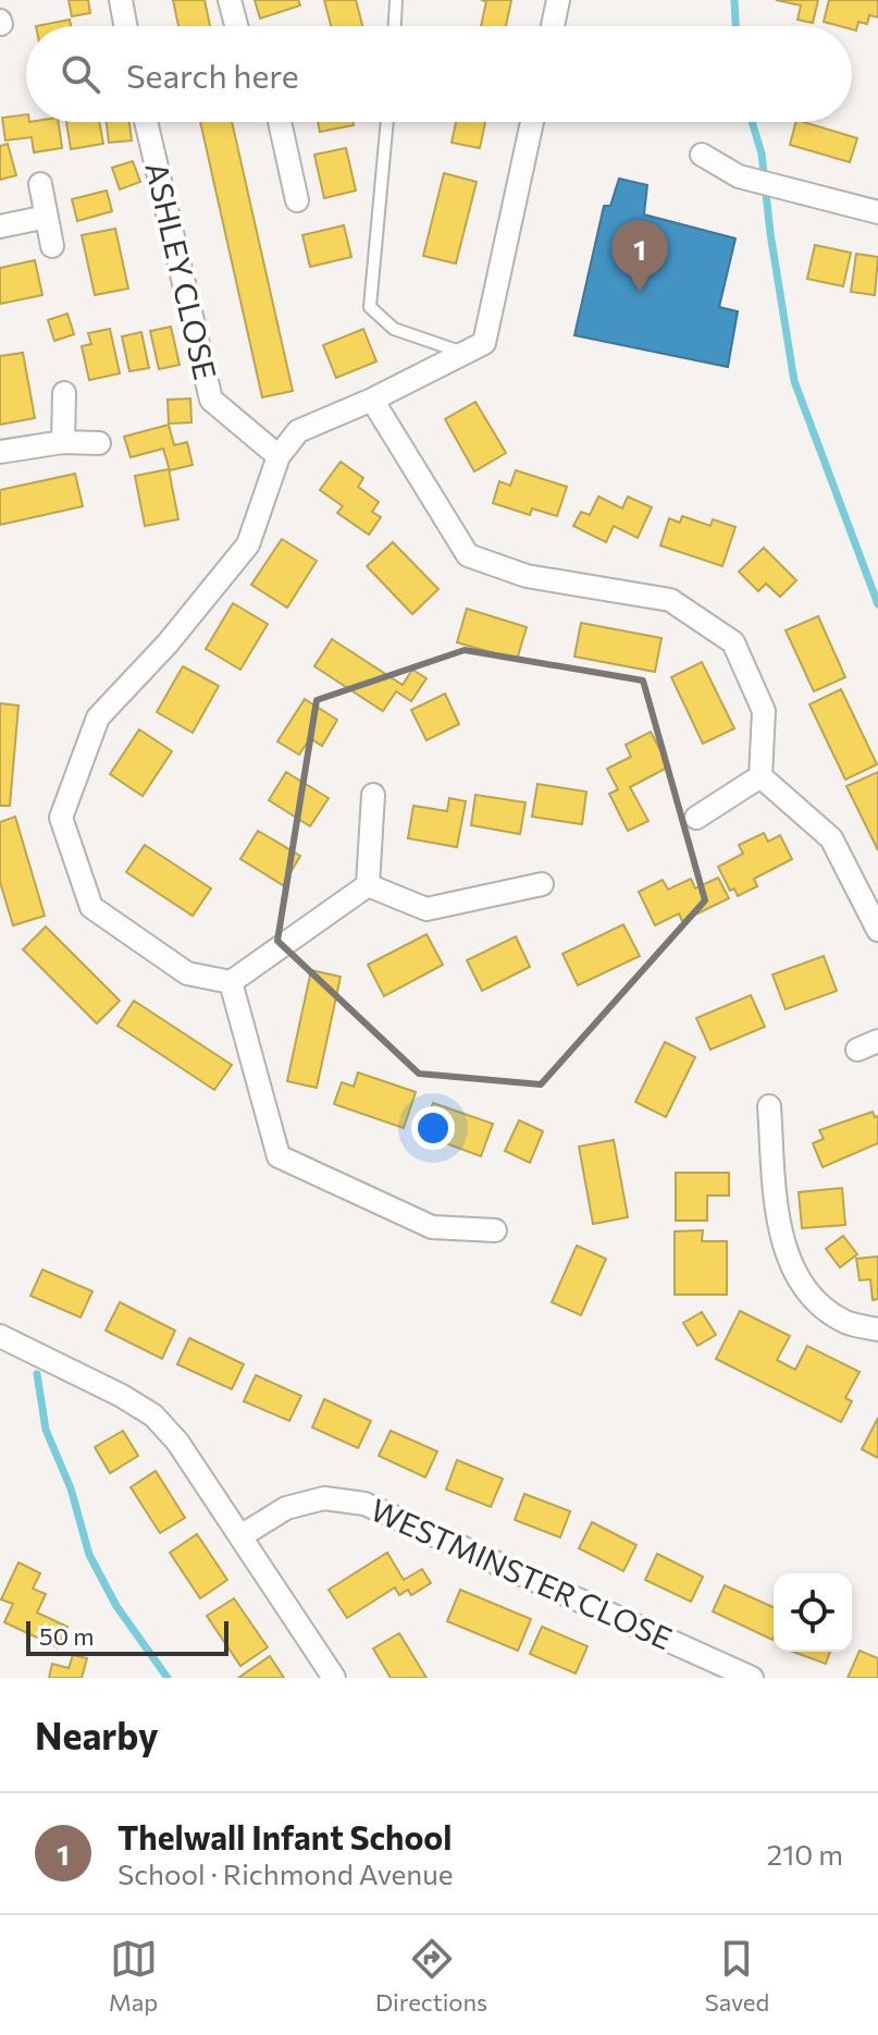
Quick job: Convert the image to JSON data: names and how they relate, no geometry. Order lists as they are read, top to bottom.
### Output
{
  "streets": {
    "street": ["ASHLEY CLOSE", "WESTMINSTER CLOSE"]
  },
  "scale_bar": "50 m",
  "page": {
    "search": "Search here",
    "pins": "1",
    "scale": "50 m",
    "heading": "Nearby",
    "list": [
      {
        "mark": "1",
        "name": "Thelwall Infant School",
        "note": "School · Richmond Avenue",
        "value": "210 m"
      }
    ],
    "nav": ["Map", "Directions", "Saved"]
  }
}
